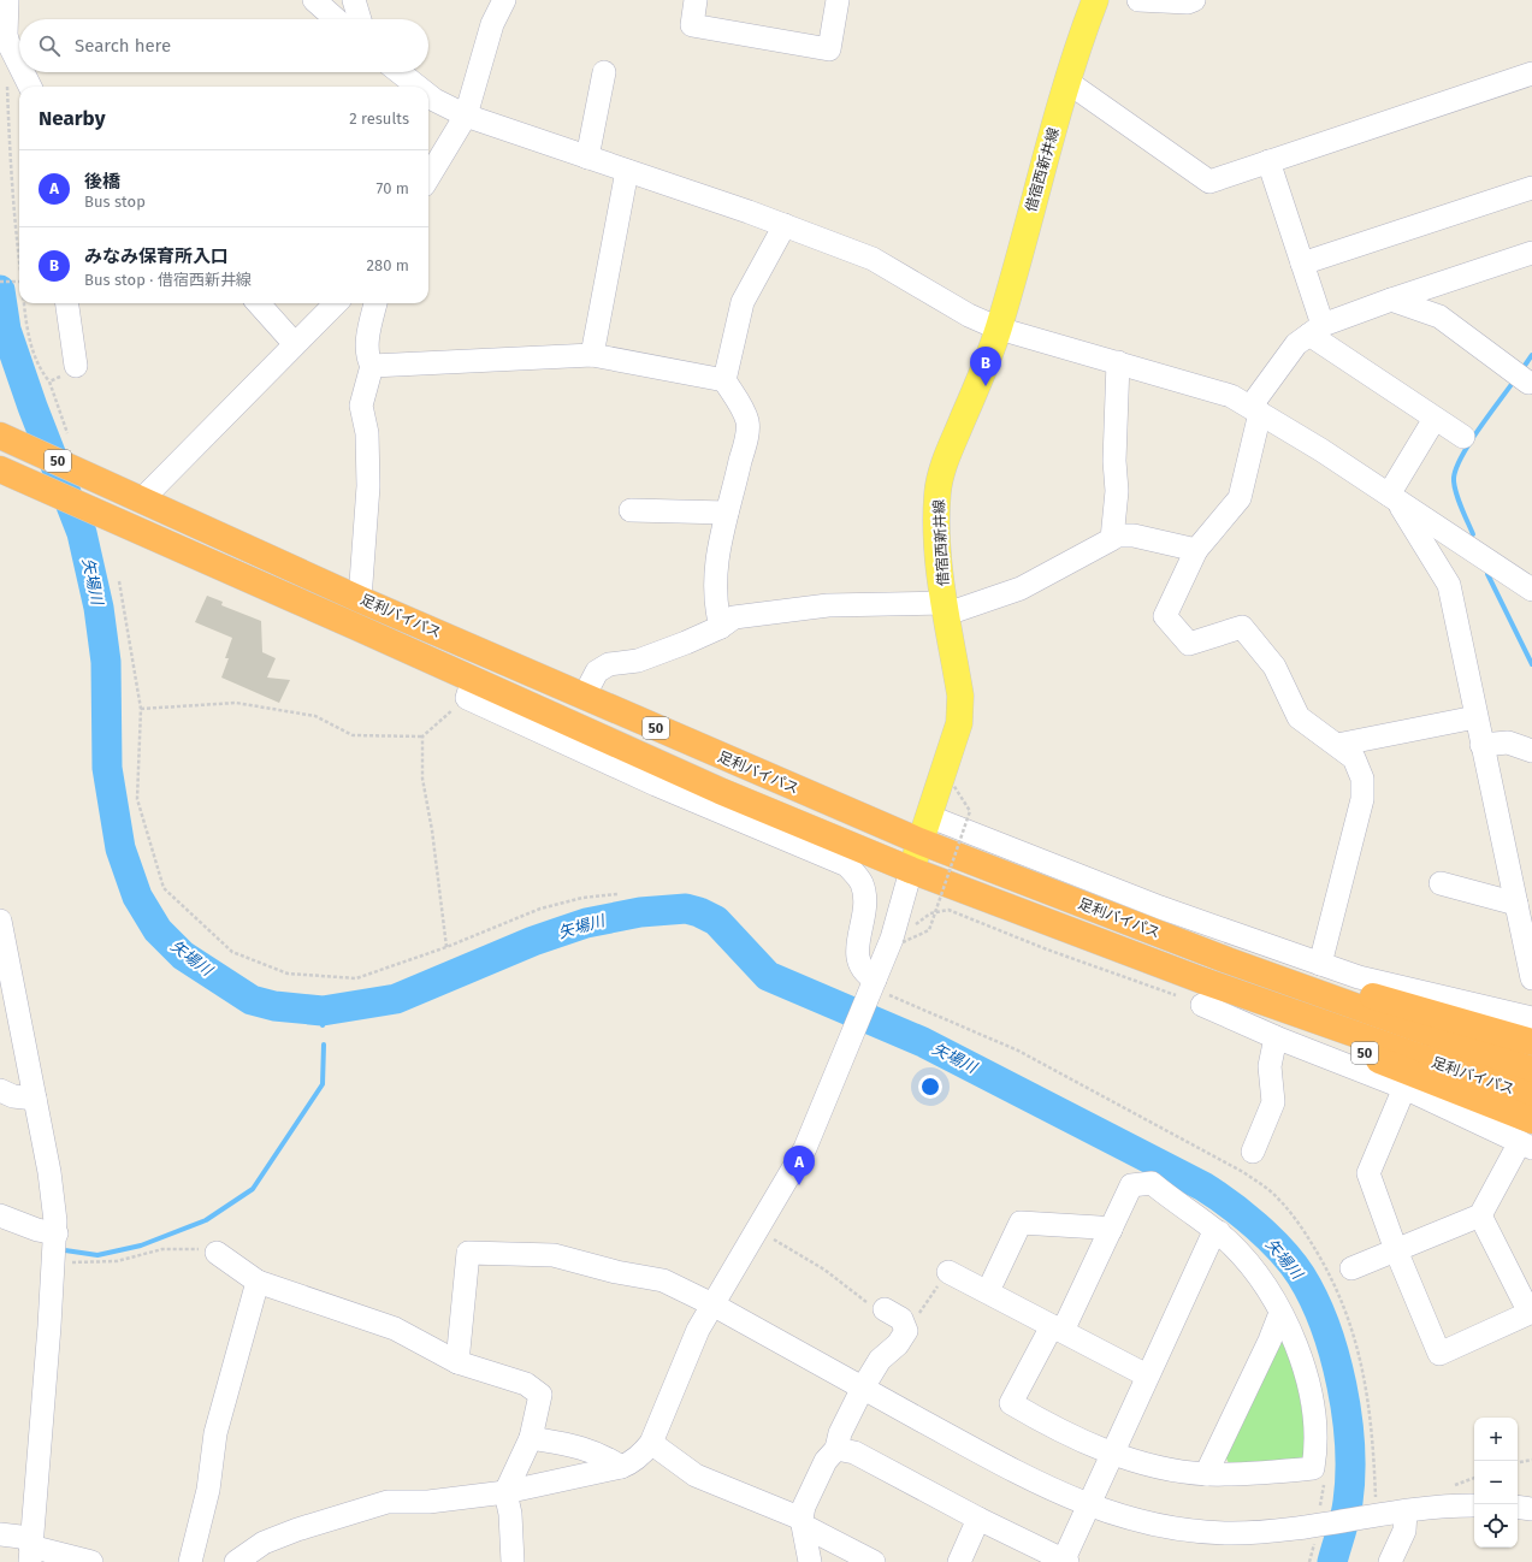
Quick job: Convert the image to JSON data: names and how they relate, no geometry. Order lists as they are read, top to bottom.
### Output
{
  "streets": {
    "highway": ["50", "足利バイパス"],
    "main road": ["借宿西新井線"]
  },
  "crossings": [
    ["借宿西新井線", "足利バイパス"],
    ["50", "足利バイパス"]
  ],
  "water": ["矢場川"],
  "page": {
    "search": "Search here",
    "heading": ["Nearby", "2 results"],
    "list": [
      {
        "mark": "A",
        "name": "後橋",
        "note": "Bus stop",
        "value": "70 m"
      },
      {
        "mark": "B",
        "name": "みなみ保育所入口",
        "note": "Bus stop · 借宿西新井線",
        "value": "280 m"
      }
    ],
    "pins": ["B", "A"],
    "map_buttons": ["+", "−"]
  }
}
